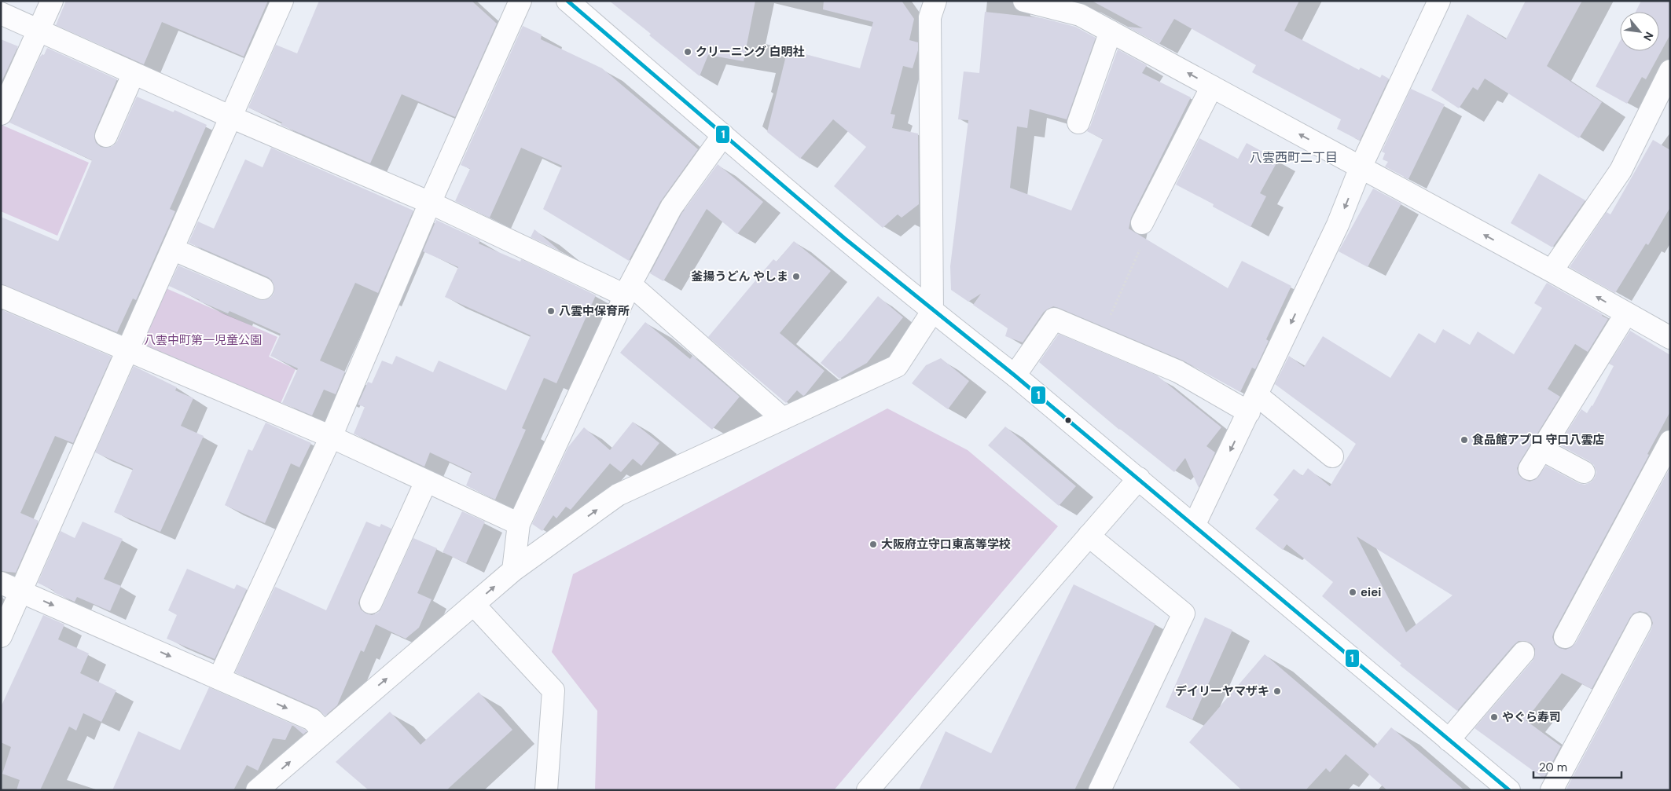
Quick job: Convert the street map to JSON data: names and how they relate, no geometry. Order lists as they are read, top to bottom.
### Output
{
  "districts": ["八雲西町二丁目"],
  "parks": ["八雲中町第一児童公園"],
  "places": [
    "クリーニング 白明社",
    "釜揚うどん やしま",
    "八雲中保育所",
    "食品館アプロ 守口八雲店",
    "大阪府立守口東高等学校",
    "eiei",
    "デイリーヤマザキ",
    "やぐら寿司"
  ],
  "lines": ["transit line 1"],
  "scale_bar": "20 m",
  "north": "bottom right"
}
